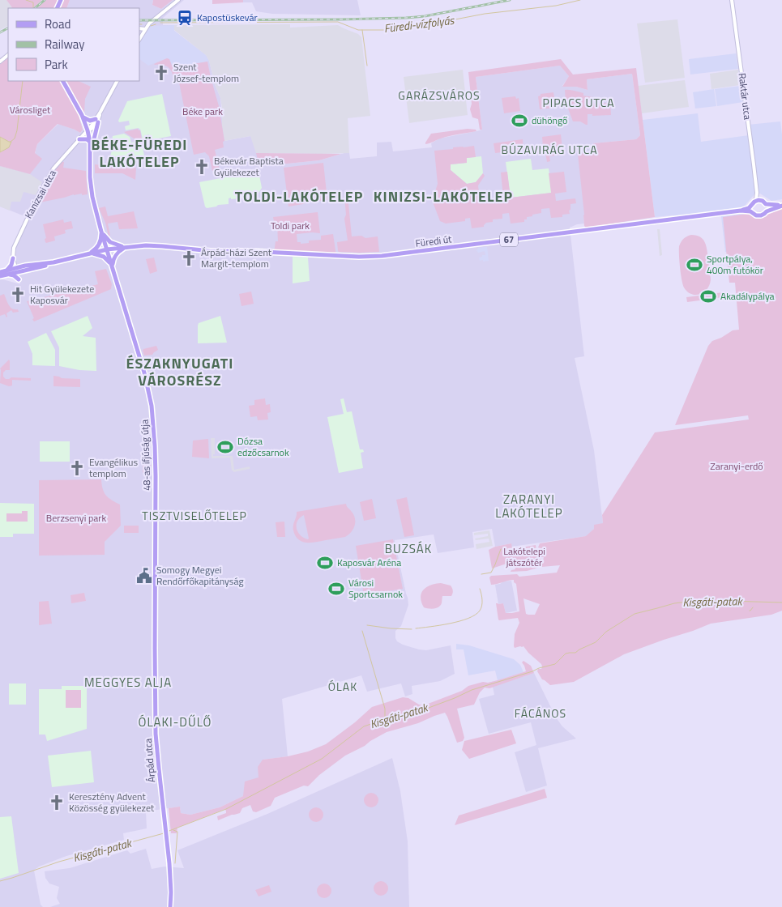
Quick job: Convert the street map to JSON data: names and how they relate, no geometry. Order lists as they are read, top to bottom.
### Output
{
  "streets": {
    "main road": [
      "67",
      "Füredi út",
      "48-as ifjúság útja",
      "Árpád utca"
    ],
    "street": ["Raktár utca", "Kanizsai utca"]
  },
  "crossings": [
    ["Raktár utca", "Füredi út"],
    ["Kanizsai utca", "67"],
    ["67", "Füredi út"],
    ["67", "48-as ifjúság útja"],
    ["48-as ifjúság útja", "Árpád utca"]
  ],
  "districts": [
    "GARÁZSVÁROS",
    "PIPACS UTCA",
    "BÉKE-FÜREDI LAKÓTELEP",
    "BÚZAVIRÁG UTCA",
    "TOLDI-LAKÓTELEP",
    "KINIZSI-LAKÓTELEP",
    "ÉSZAKNYUGATI VÁROSRÉSZ",
    "ZARANYI LAKÓTELEP",
    "TISZTVISELŐTELEP",
    "BUZSÁK",
    "MEGGYES ALJA",
    "ÓLAK",
    "FÁCÁNOS",
    "ÓLAKI-DŰLŐ"
  ],
  "water": ["Füredi-vízfolyás", "Kisgáti-patak"],
  "parks": [
    "Városliget",
    "Béke park",
    "Toldi park",
    "Zaranyi-erdő",
    "Berzsenyi park",
    "Lakótelepi játszótér"
  ],
  "places": {
    "station": ["Kapostüskevár"],
    "church": [
      "Szent József-templom",
      "Békevár Baptista Gyülekezet",
      "Árpád-házi Szent Margit-templom",
      "Hit Gyülekezete Kaposvár",
      "Evangélikus templom",
      "Keresztény Advent Közösség gyülekezet"
    ],
    "sports": [
      "dühöngő",
      "Sportpálya, 400m futókör",
      "Akadálypálya",
      "Dózsa edzőcsarnok",
      "Kaposvár Aréna",
      "Városi Sportcsarnok"
    ],
    "public building": ["Somogy Megyei Rendőrfőkapitányság"]
  },
  "legend": ["Road", "Railway", "Park"]
}
